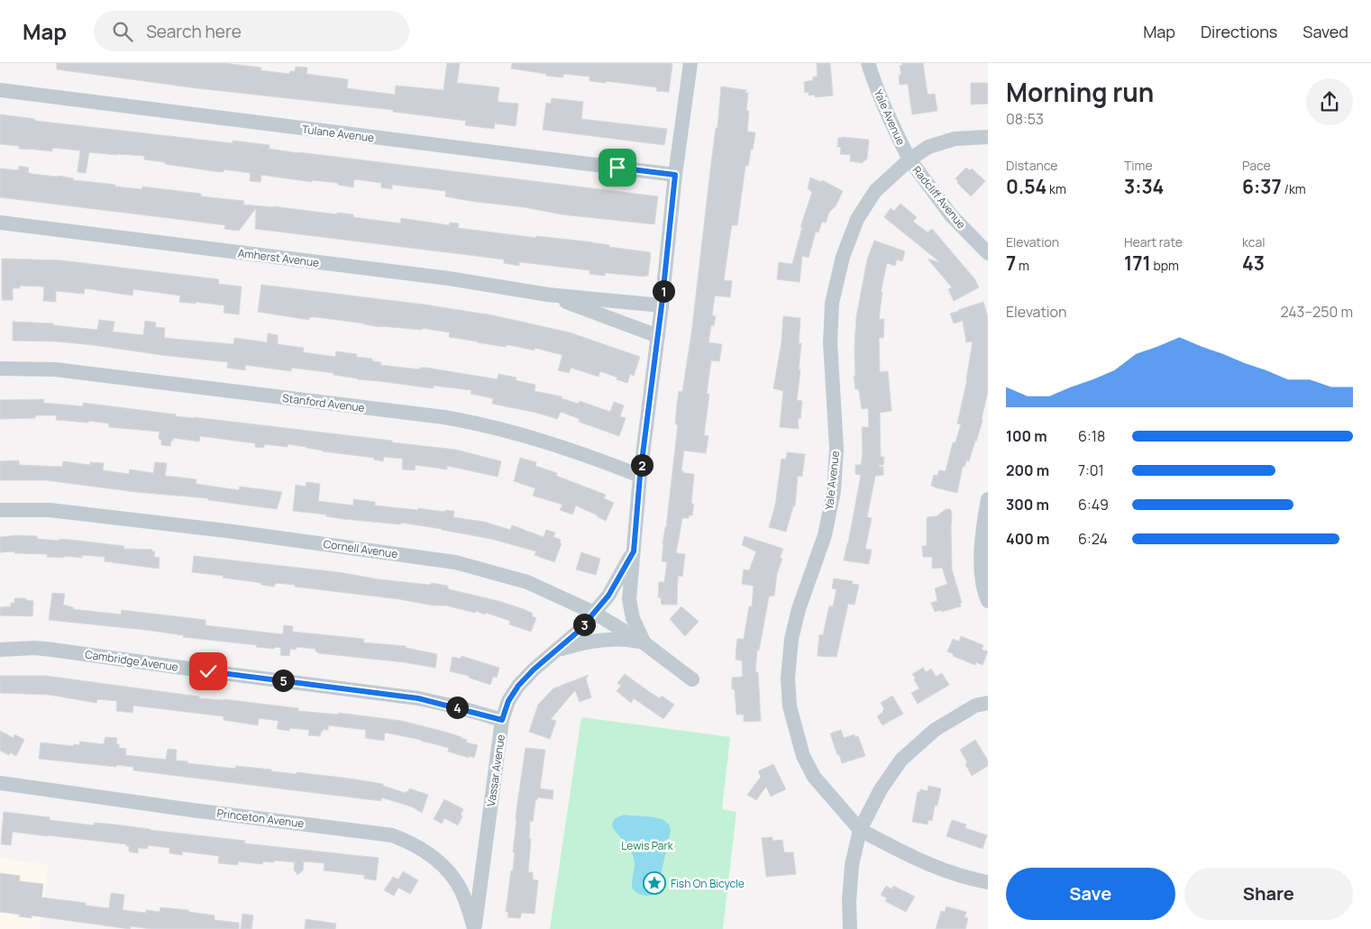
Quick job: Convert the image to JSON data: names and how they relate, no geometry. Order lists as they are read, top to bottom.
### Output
{
  "streets": {
    "street": [
      "Yale Avenue",
      "Tulane Avenue",
      "Radcliff Avenue",
      "Amherst Avenue",
      "Stanford Avenue",
      "Cornell Avenue",
      "Cambridge Avenue",
      "Vassar Avenue",
      "Princeton Avenue"
    ]
  },
  "crossings": [
    ["Yale Avenue", "Radcliff Avenue"],
    ["Cornell Avenue", "Vassar Avenue"],
    ["Cambridge Avenue", "Vassar Avenue"],
    ["Vassar Avenue", "Princeton Avenue"]
  ],
  "parks": ["Lewis Park"],
  "places": {
    "place": ["Fish On Bicycle"]
  },
  "page": {
    "header": "Map",
    "search": "Search here",
    "nav": ["Map", "Directions", "Saved"],
    "heading": ["Morning run", "08:53"],
    "stats": [
      ["Distance", "0.54 km"],
      ["Time", "3:34"],
      ["Pace", "6:37 /km"],
      ["Elevation", "7 m"],
      ["Heart rate", "171 bpm"],
      ["kcal", "43"]
    ],
    "pins": [
      "1",
      "2",
      "3",
      "5",
      "4"
    ],
    "chart": ["Elevation", "243–250 m"],
    "list": [
      {
        "name": "100 m",
        "note": "6:18"
      },
      {
        "name": "200 m",
        "note": "7:01"
      },
      {
        "name": "300 m",
        "note": "6:49"
      },
      {
        "name": "400 m",
        "note": "6:24"
      }
    ],
    "buttons": ["Save", "Share"]
  }
}
